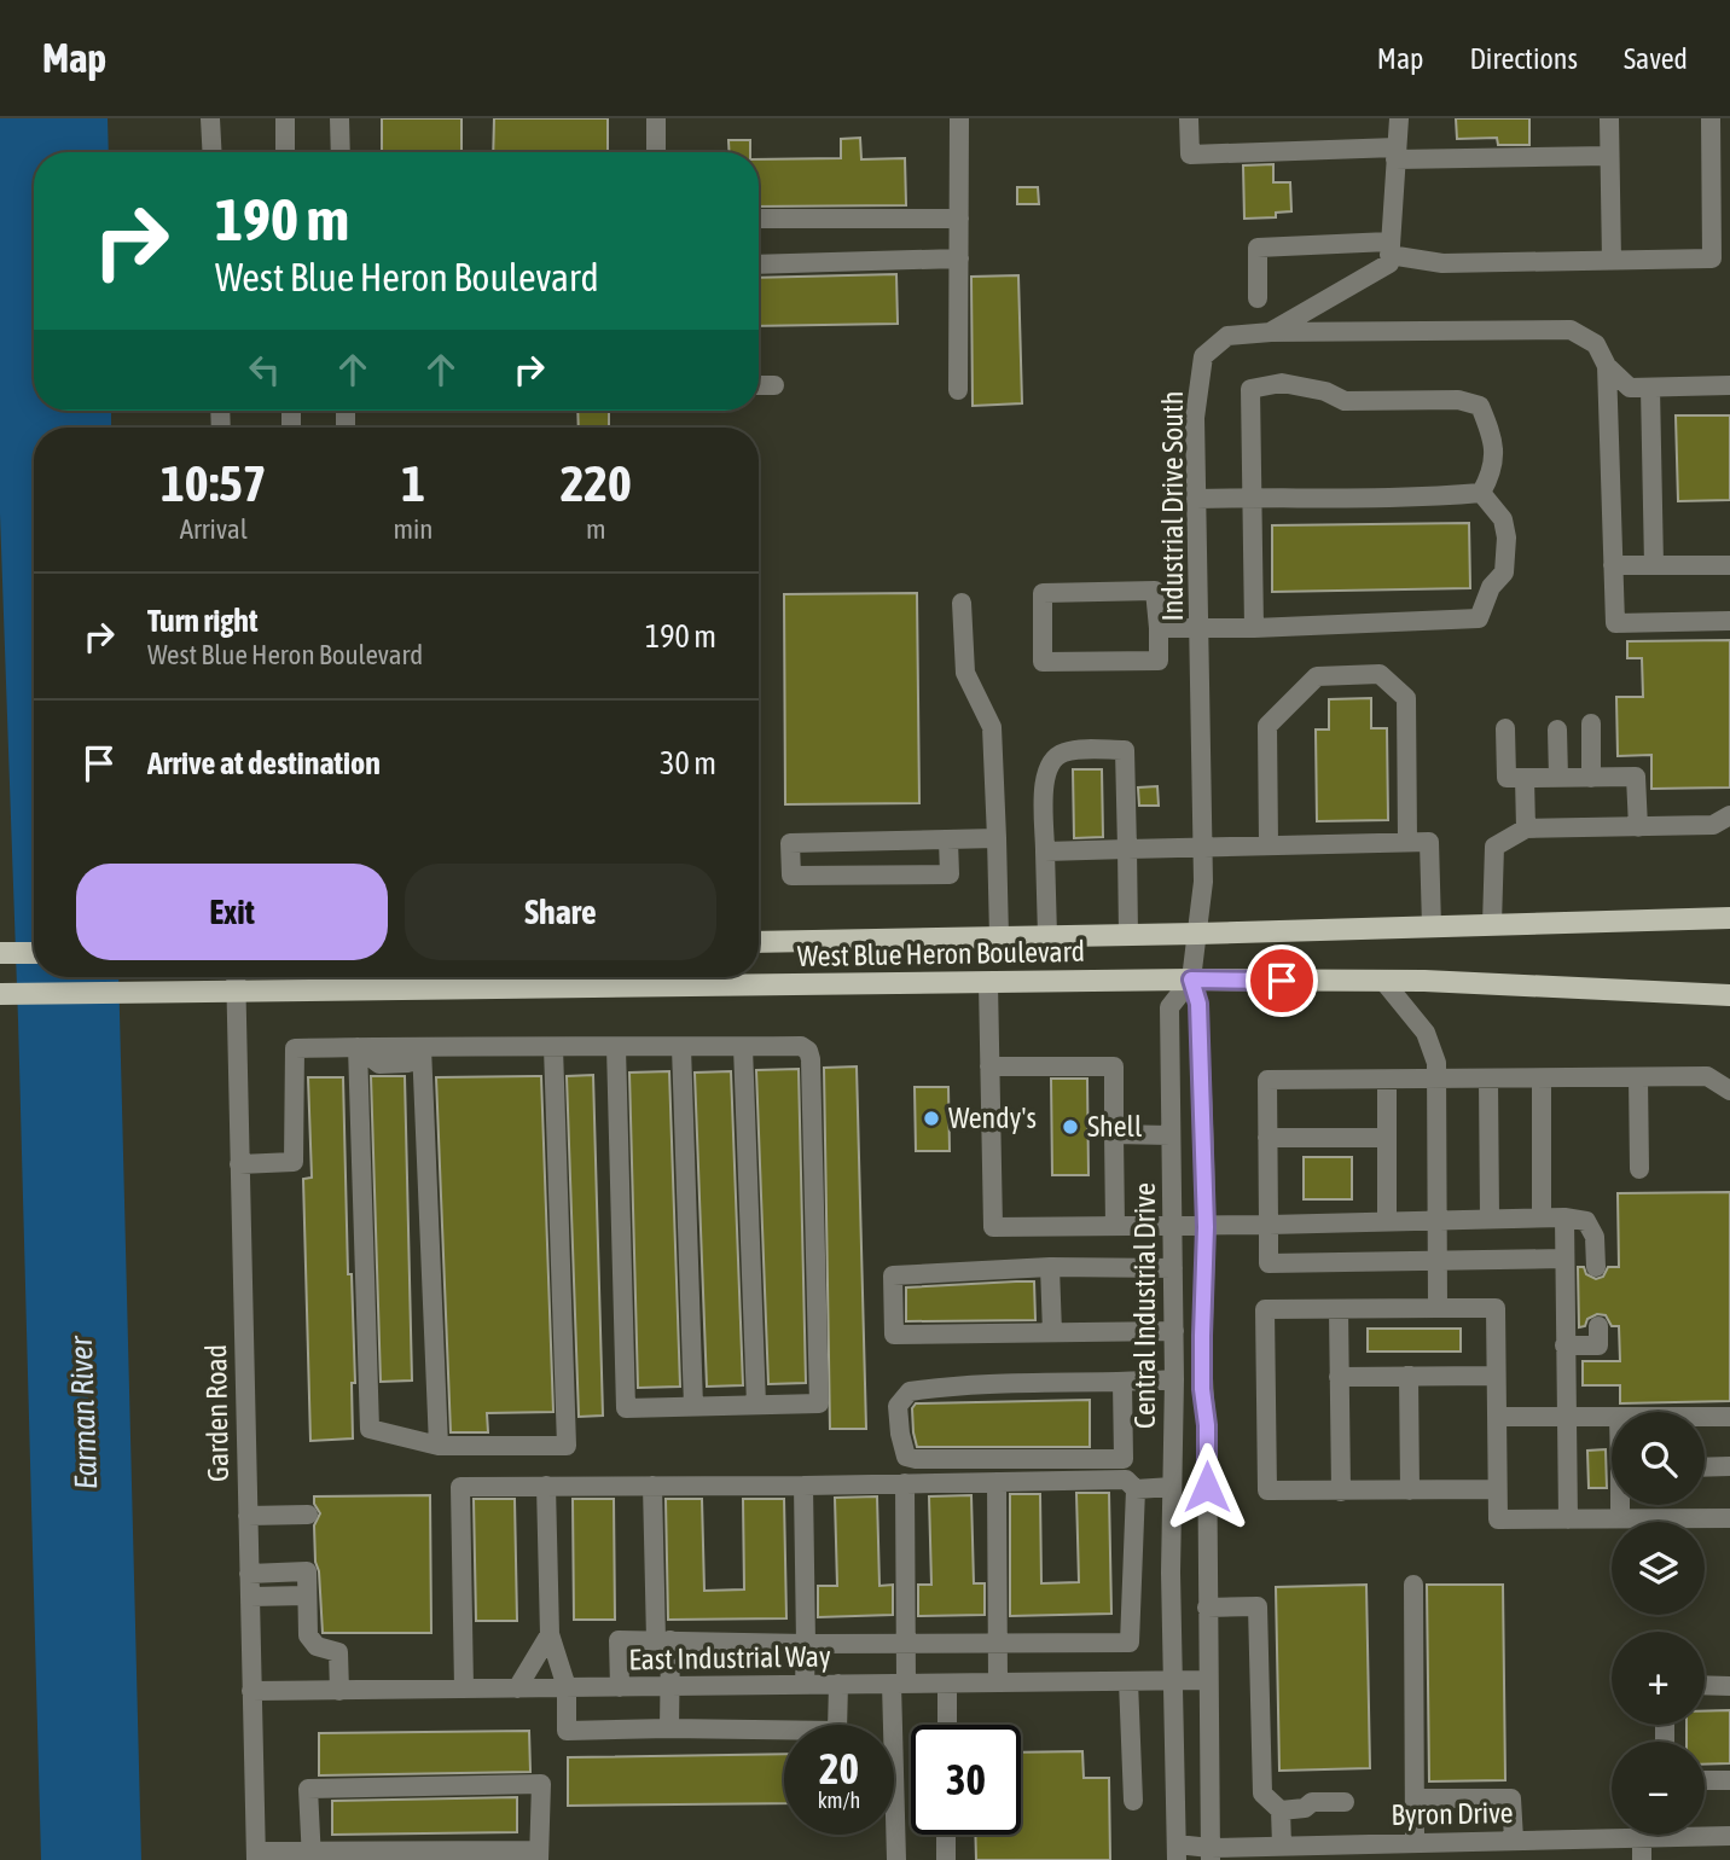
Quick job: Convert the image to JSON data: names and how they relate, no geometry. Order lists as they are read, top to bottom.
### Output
{
  "streets": {
    "main road": ["West Blue Heron Boulevard"],
    "street": [
      "Industrial Drive South",
      "Central Industrial Drive",
      "Garden Road",
      "East Industrial Way",
      "Byron Drive"
    ]
  },
  "crossings": [
    ["Industrial Drive South", "West Blue Heron Boulevard"],
    ["Industrial Drive South", "Central Industrial Drive"],
    ["West Blue Heron Boulevard", "Central Industrial Drive"],
    ["West Blue Heron Boulevard", "Garden Road"],
    ["Central Industrial Drive", "East Industrial Way"],
    ["Central Industrial Drive", "Byron Drive"],
    ["Garden Road", "East Industrial Way"]
  ],
  "water": ["Earman River"],
  "places": ["Wendy's", "Shell"],
  "page": {
    "header": "Map",
    "nav": ["Map", "Directions", "Saved"],
    "turn": ["190 m", "West Blue Heron Boulevard"],
    "eta": [
      "10:57",
      "Arrival",
      "1",
      "min",
      "220",
      "m"
    ],
    "list": [
      {
        "name": "Turn right",
        "note": "West Blue Heron Boulevard",
        "value": "190 m"
      },
      {
        "name": "Arrive at destination",
        "value": "30 m"
      }
    ],
    "buttons": ["Exit", "Share"],
    "map_buttons": ["+", "−"],
    "speed": "20 km/h",
    "limit": "30"
  }
}
